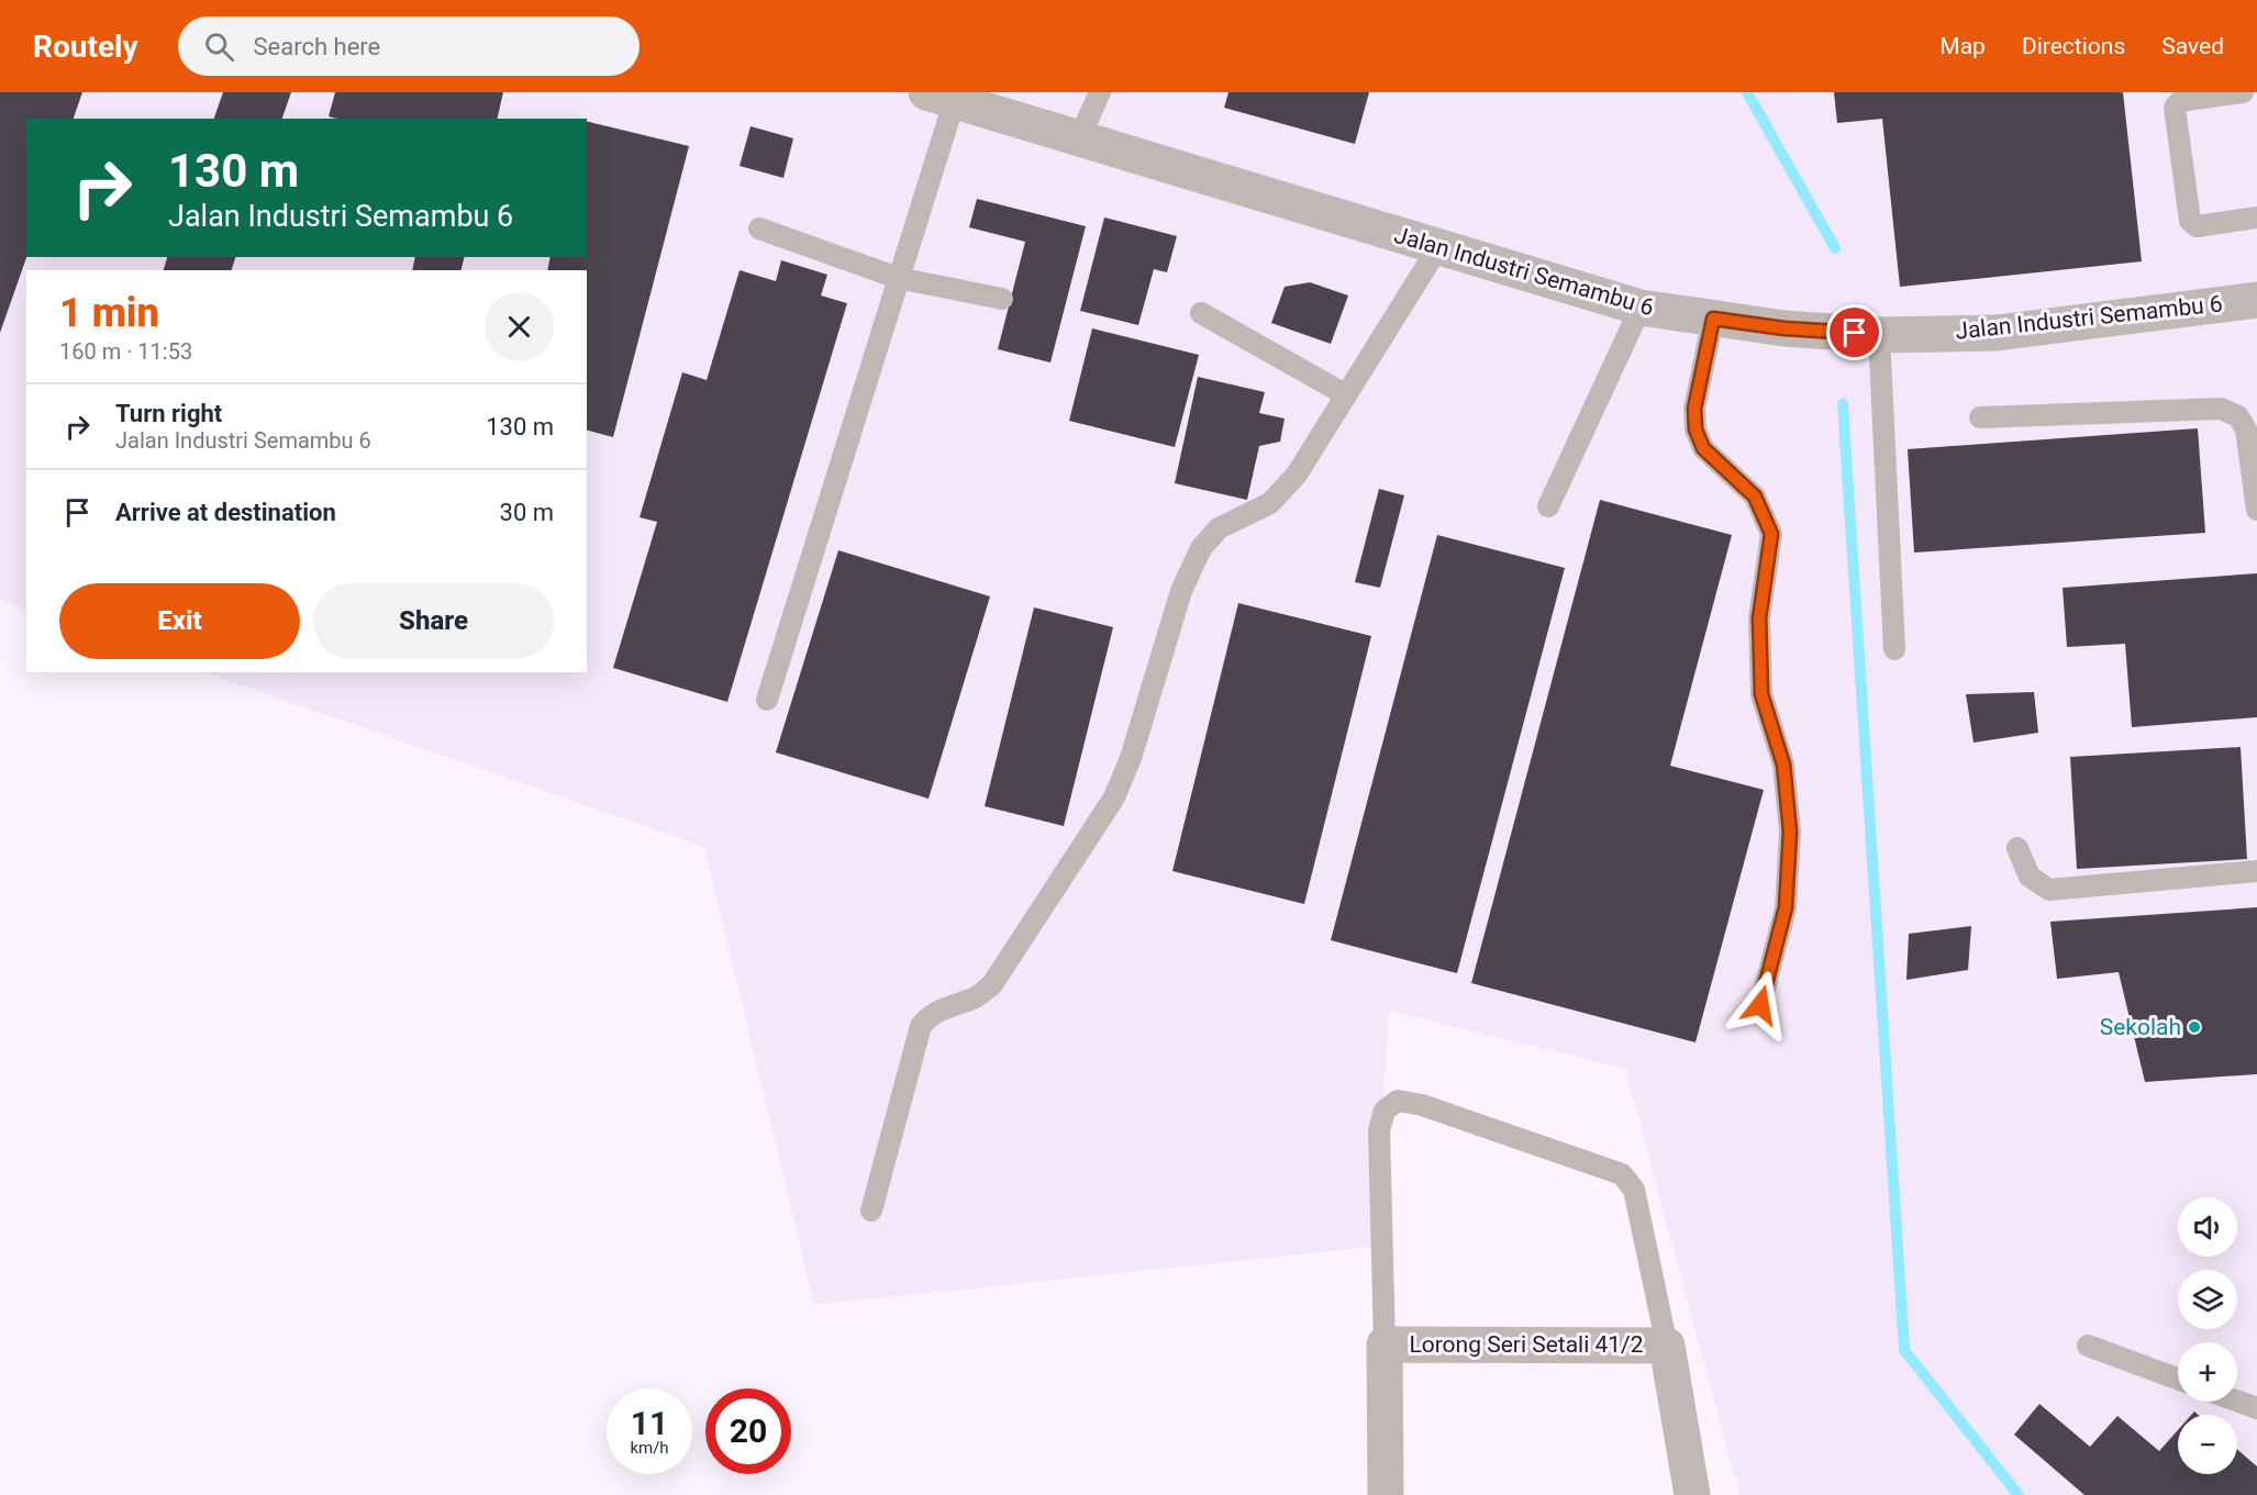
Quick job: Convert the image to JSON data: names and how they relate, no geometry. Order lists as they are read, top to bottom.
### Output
{
  "streets": {
    "street": ["Jalan Industri Semambu 6", "Lorong Seri Setali 41/2"]
  },
  "places": ["Sekolah"],
  "page": {
    "header": "Routely",
    "search": "Search here",
    "nav": ["Map", "Directions", "Saved"],
    "turn": ["130 m", "Jalan Industri Semambu 6"],
    "heading": ["1 min", "160 m · 11:53"],
    "list": [
      {
        "name": "Turn right",
        "note": "Jalan Industri Semambu 6",
        "value": "130 m"
      },
      {
        "name": "Arrive at destination",
        "value": "30 m"
      }
    ],
    "buttons": ["Exit", "Share"],
    "map_buttons": ["+", "−"],
    "speed": "11 km/h",
    "limit": "20"
  }
}
